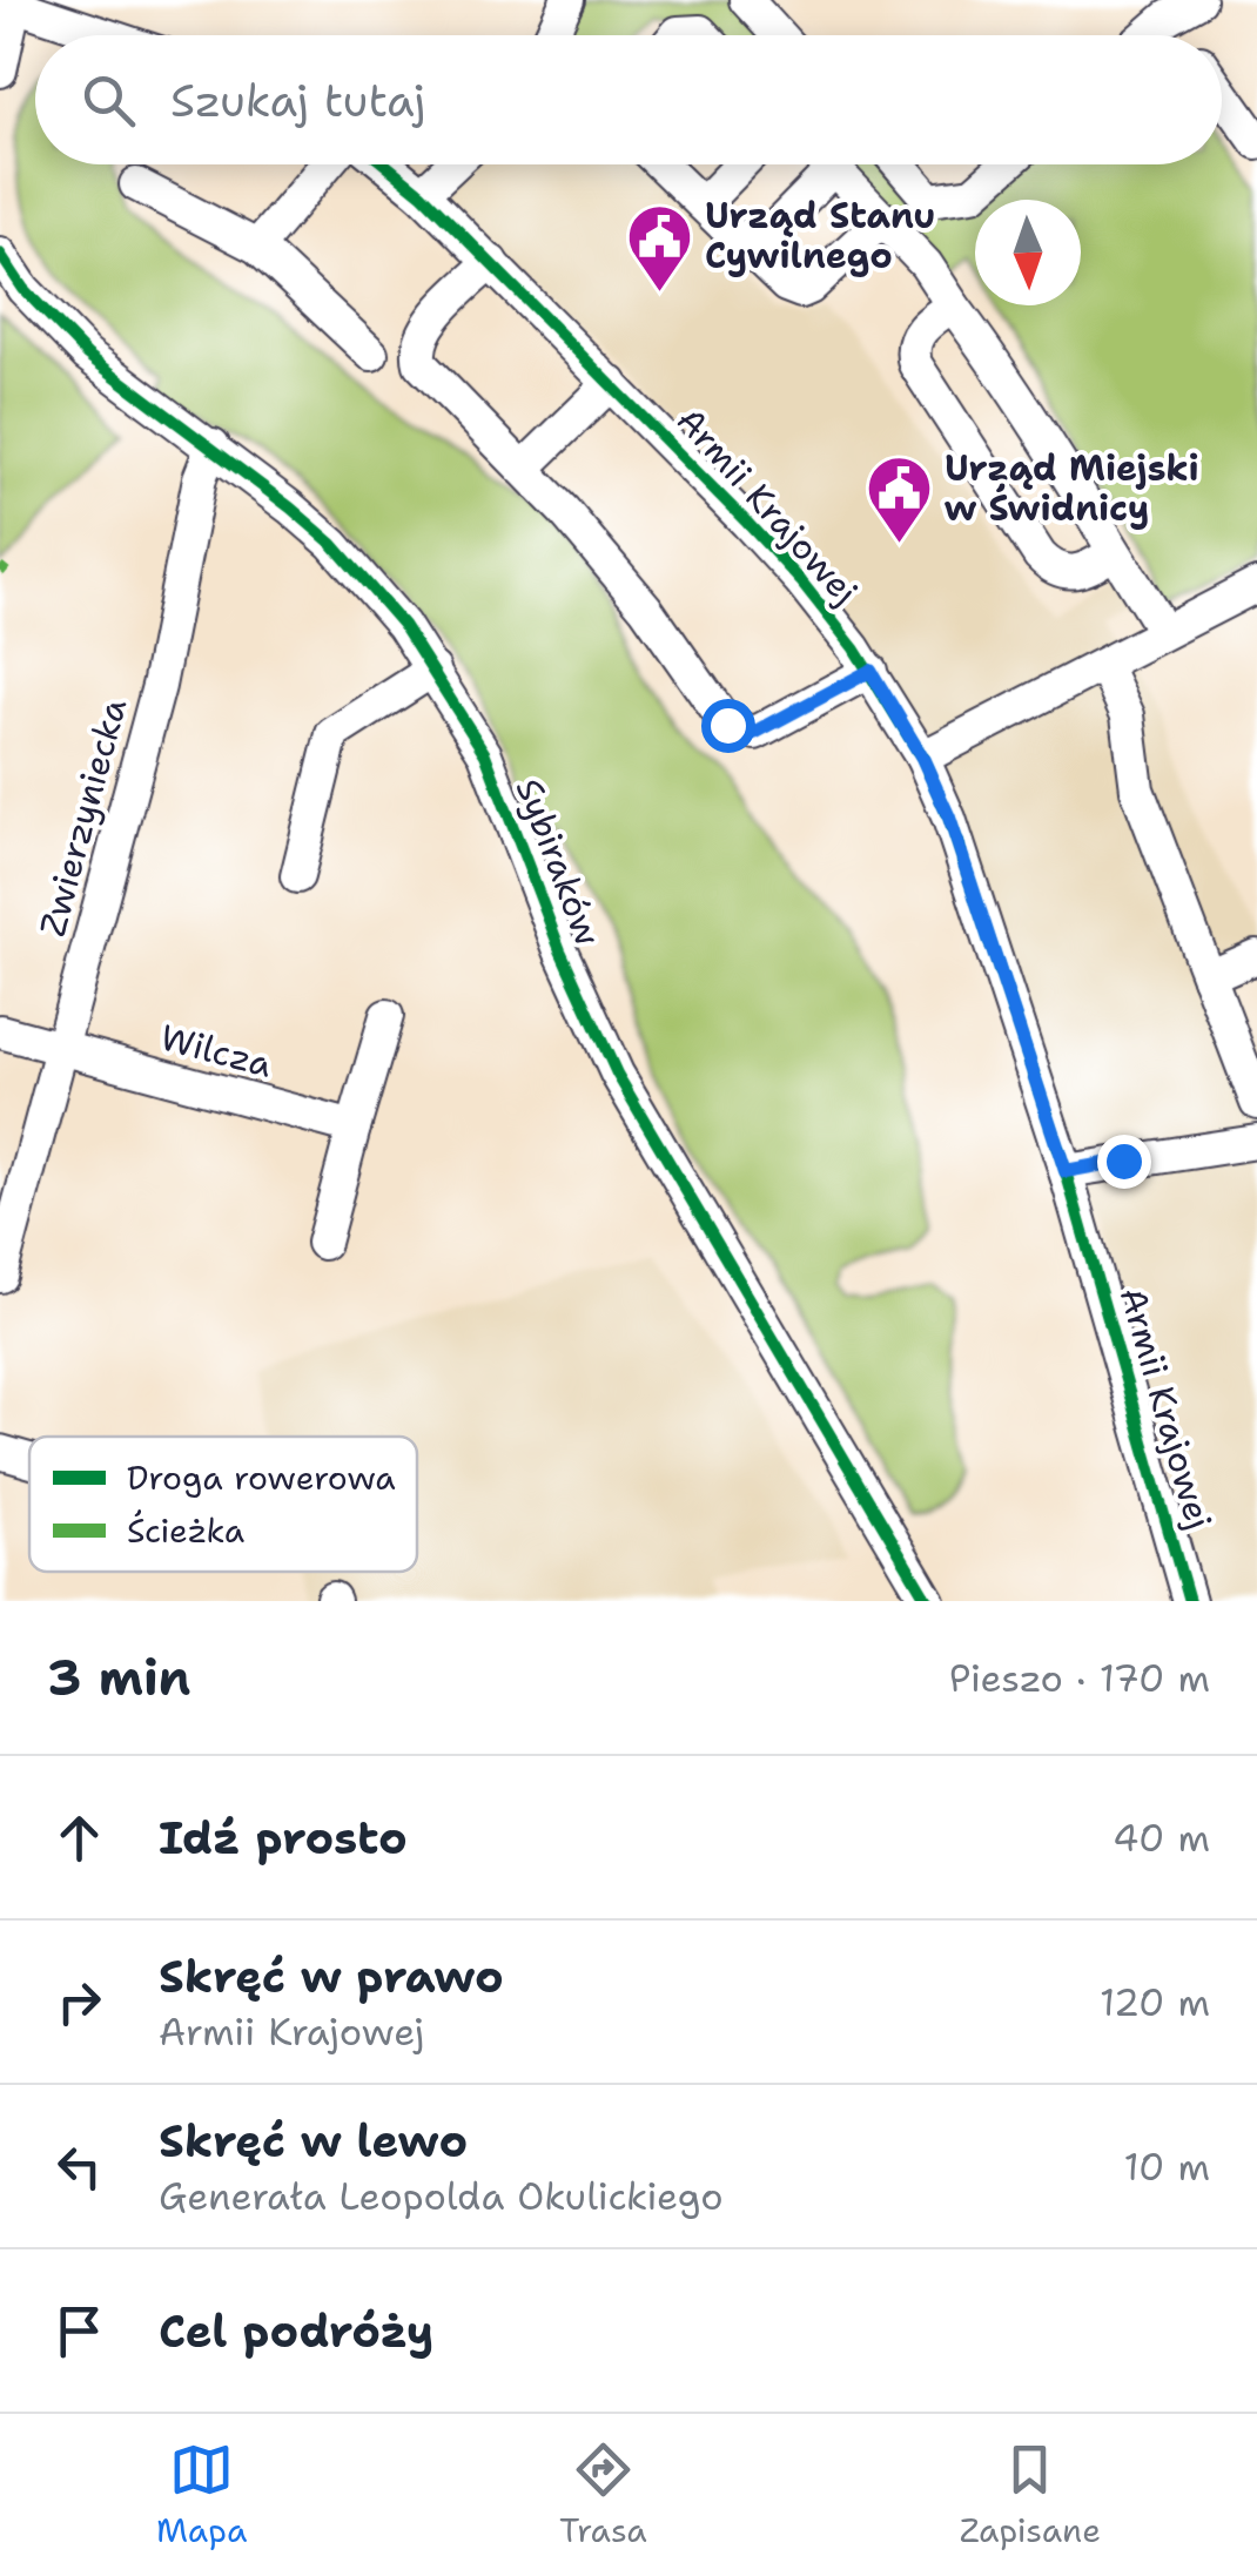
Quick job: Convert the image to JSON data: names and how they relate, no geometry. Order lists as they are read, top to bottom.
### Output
{
  "streets": {
    "street": [
      "Armii Krajowej",
      "Zwierzyniecka",
      "Sybiraków",
      "Wilcza"
    ]
  },
  "crossings": [
    ["Zwierzyniecka", "Sybiraków"],
    ["Zwierzyniecka", "Wilcza"]
  ],
  "places": {
    "public building": ["Urząd Stanu Cywilnego", "Urząd Miejski w Świdnicy"]
  },
  "legend": ["Droga rowerowa", "Ścieżka"],
  "north": "bottom",
  "page": {
    "search": "Szukaj tutaj",
    "heading": ["3 min", "Pieszo · 170 m"],
    "list": [
      ["Idź prosto", "40 m"],
      ["Skręć w prawo", "Armii Krajowej", "120 m"],
      ["Skręć w lewo", "Generała Leopolda Okulickiego", "10 m"],
      "Cel podróży"
    ],
    "nav": ["Mapa", "Trasa", "Zapisane"]
  }
}
